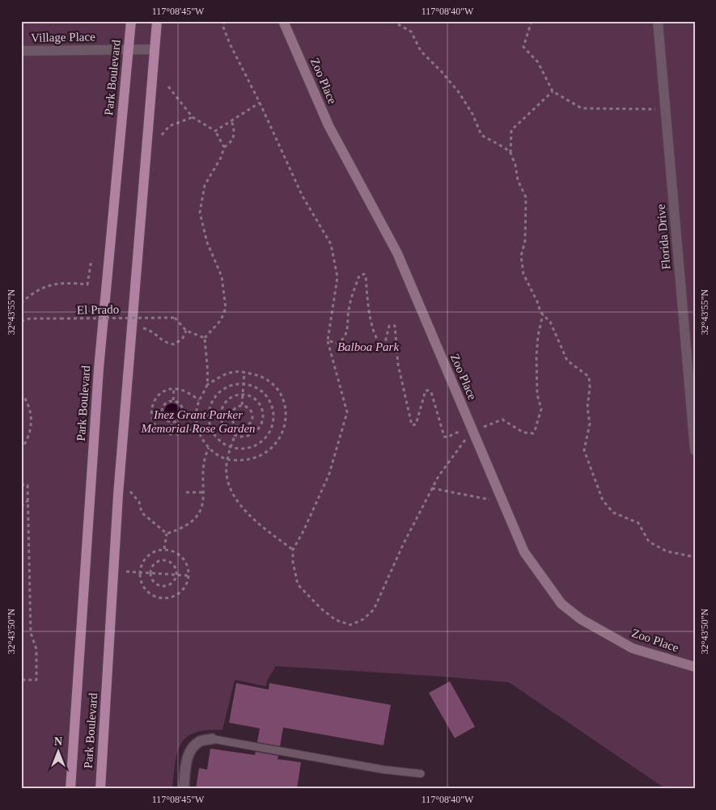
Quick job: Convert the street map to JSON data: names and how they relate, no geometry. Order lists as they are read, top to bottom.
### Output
{
  "streets": {
    "main road": ["Park Boulevard", "Zoo Place"],
    "street": ["Village Place", "Florida Drive"],
    "path": ["El Prado"]
  },
  "crossings": [
    ["Village Place", "Park Boulevard"]
  ],
  "parks": ["Balboa Park", "Inez Grant Parker Memorial Rose Garden"],
  "north": "top",
  "coordinates": [
    "117°08'45\"W",
    "117°08'40\"W",
    "32°43'55\"N",
    "32°43'50\"N"
  ]
}
